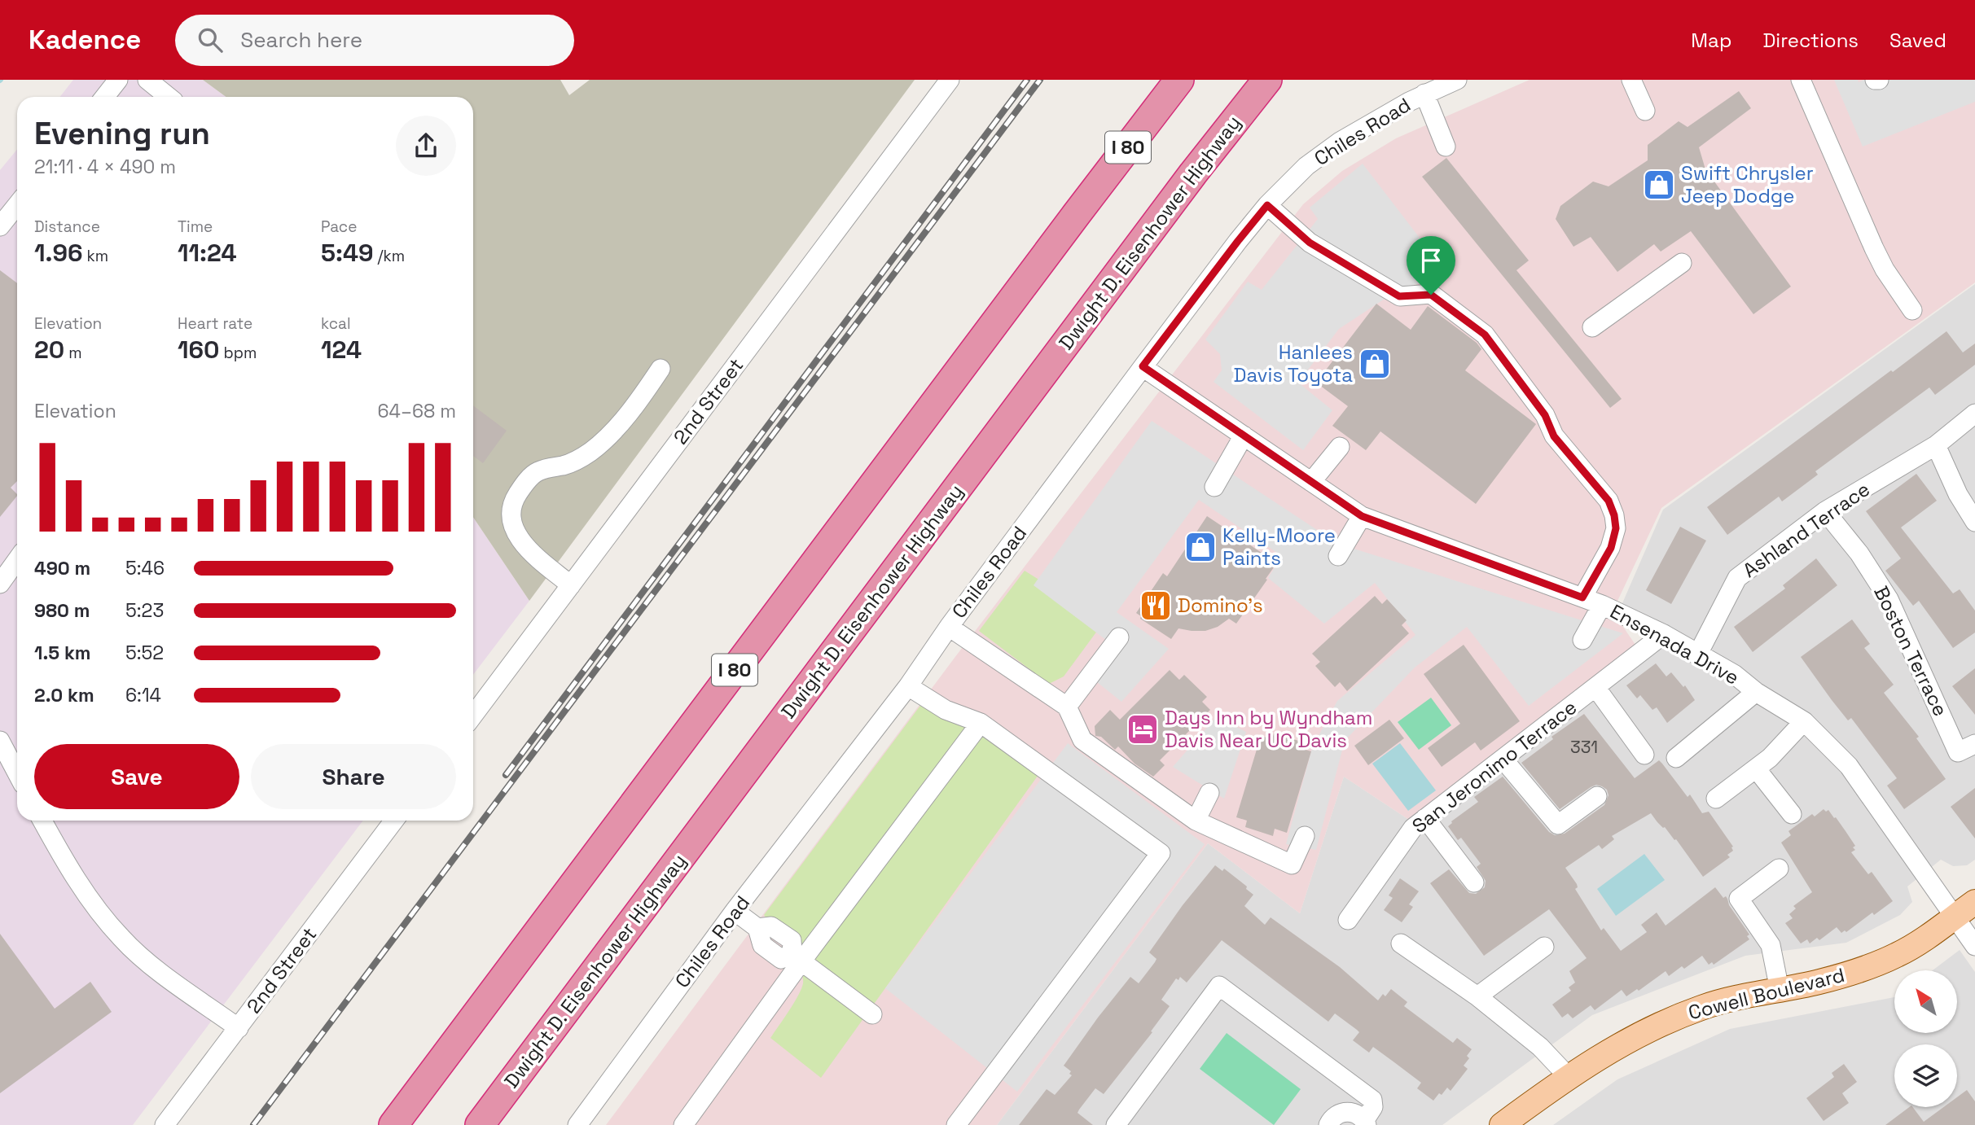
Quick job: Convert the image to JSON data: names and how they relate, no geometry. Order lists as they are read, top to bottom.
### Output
{
  "streets": {
    "highway": ["I 80", "Dwight D. Eisenhower Highway"],
    "main road": ["Cowell Boulevard"],
    "street": [
      "Chiles Road",
      "2nd Street",
      "Ashland Terrace",
      "Ensenada Drive",
      "Boston Terrace",
      "San Jeronimo Terrace"
    ]
  },
  "crossings": [
    ["Chiles Road", "Ensenada Drive"],
    ["Ashland Terrace", "Ensenada Drive"],
    ["Ashland Terrace", "Boston Terrace"],
    ["Ensenada Drive", "San Jeronimo Terrace"],
    ["Ensenada Drive", "Cowell Boulevard"]
  ],
  "places": {
    "shop": ["Swift Chrysler Jeep Dodge", "Hanlees Davis Toyota", "Kelly-Moore Paints"],
    "restaurant": ["Domino's"],
    "hotel": ["Days Inn by Wyndham Davis Near UC Davis"]
  },
  "house_numbers": ["331"],
  "north": "top left",
  "page": {
    "header": "Kadence",
    "search": "Search here",
    "nav": ["Map", "Directions", "Saved"],
    "heading": ["Evening run", "21:11 · 4 × 490 m"],
    "stats": [
      ["Distance", "1.96 km"],
      ["Time", "11:24"],
      ["Pace", "5:49 /km"],
      ["Elevation", "20 m"],
      ["Heart rate", "160 bpm"],
      ["kcal", "124"]
    ],
    "chart": ["Elevation", "64–68 m"],
    "list": [
      {
        "name": "490 m",
        "note": "5:46"
      },
      {
        "name": "980 m",
        "note": "5:23"
      },
      {
        "name": "1.5 km",
        "note": "5:52"
      },
      {
        "name": "2.0 km",
        "note": "6:14"
      }
    ],
    "buttons": ["Save", "Share"]
  }
}
